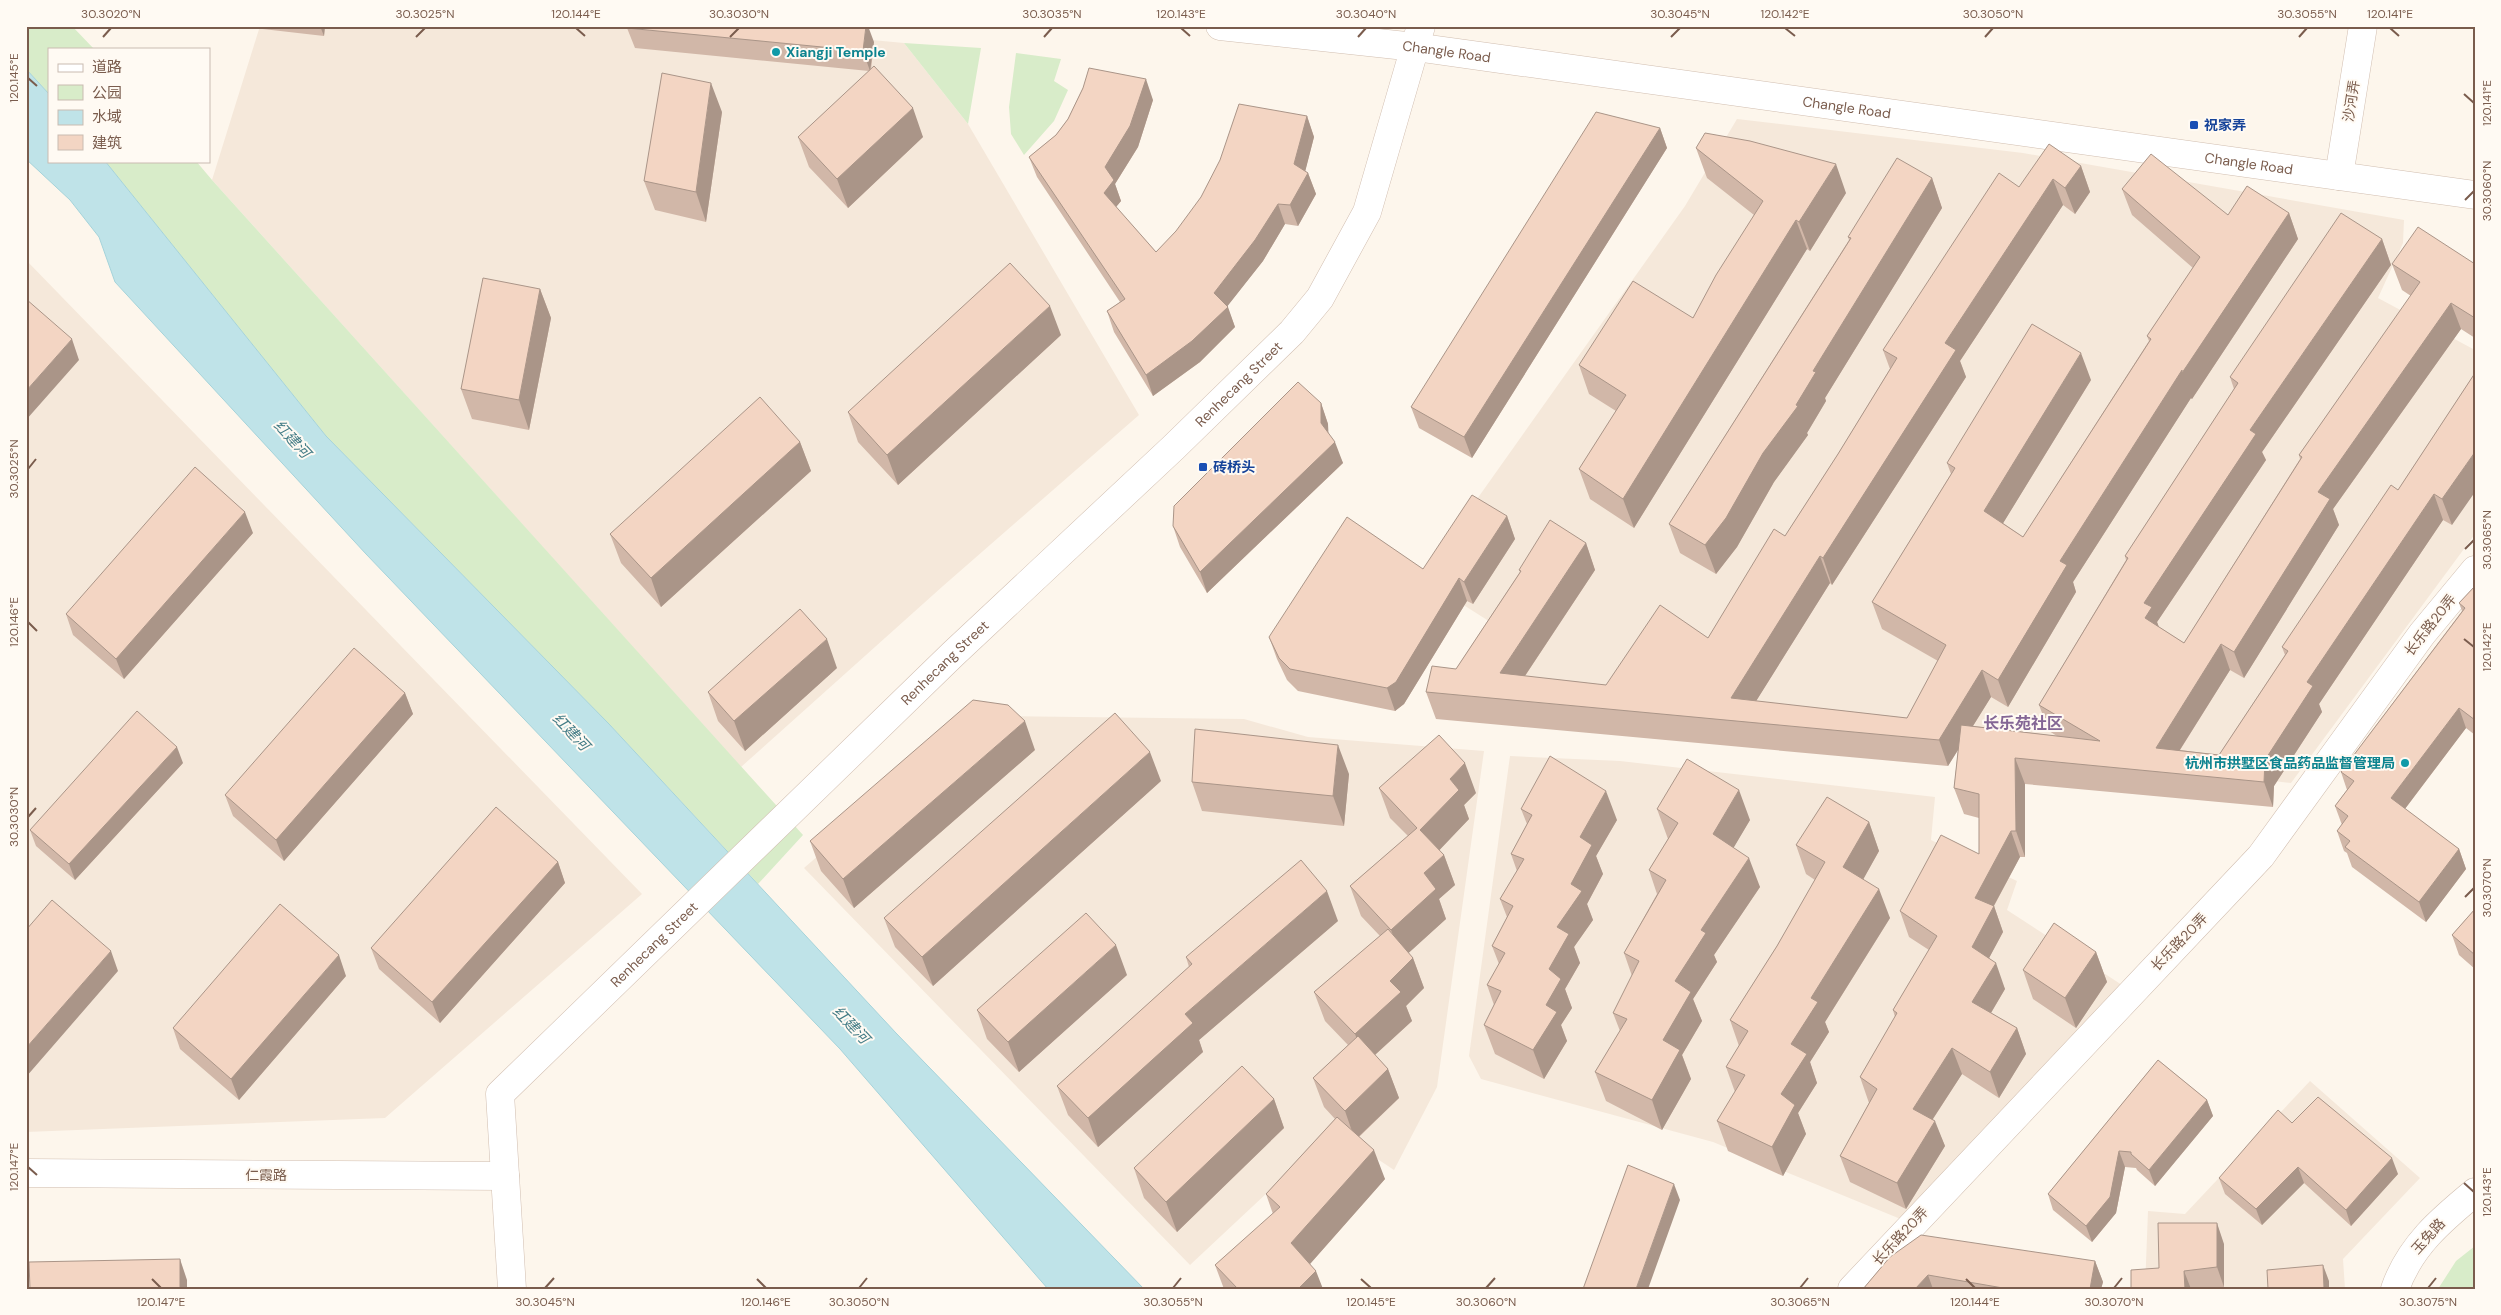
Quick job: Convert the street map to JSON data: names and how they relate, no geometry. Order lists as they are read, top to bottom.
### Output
{
  "streets": {
    "street": [
      "Changle Road",
      "沙河弄",
      "Renhecang Street",
      "长乐路20弄",
      "仁霞路",
      "玉兔路"
    ]
  },
  "crossings": [
    ["Changle Road", "沙河弄"],
    ["Changle Road", "Renhecang Street"],
    ["Renhecang Street", "仁霞路"]
  ],
  "districts": ["长乐苑社区"],
  "water": ["红建河"],
  "places": {
    "other": ["Xiangji Temple", "杭州市拱墅区食品药品监督管理局"],
    "transit": ["祝家弄", "砖桥头"]
  },
  "legend": [
    "道路",
    "公园",
    "水域",
    "建筑"
  ],
  "coordinates": [
    "30.3020°N",
    "30.3025°N",
    "120.144°E",
    "30.3030°N",
    "30.3035°N",
    "120.143°E",
    "30.3040°N",
    "30.3045°N",
    "120.142°E",
    "30.3050°N",
    "30.3055°N",
    "120.141°E",
    "120.145°E",
    "30.3060°N",
    "30.3065°N",
    "120.146°E",
    "30.3070°N",
    "120.147°E",
    "30.3075°N"
  ]
}
